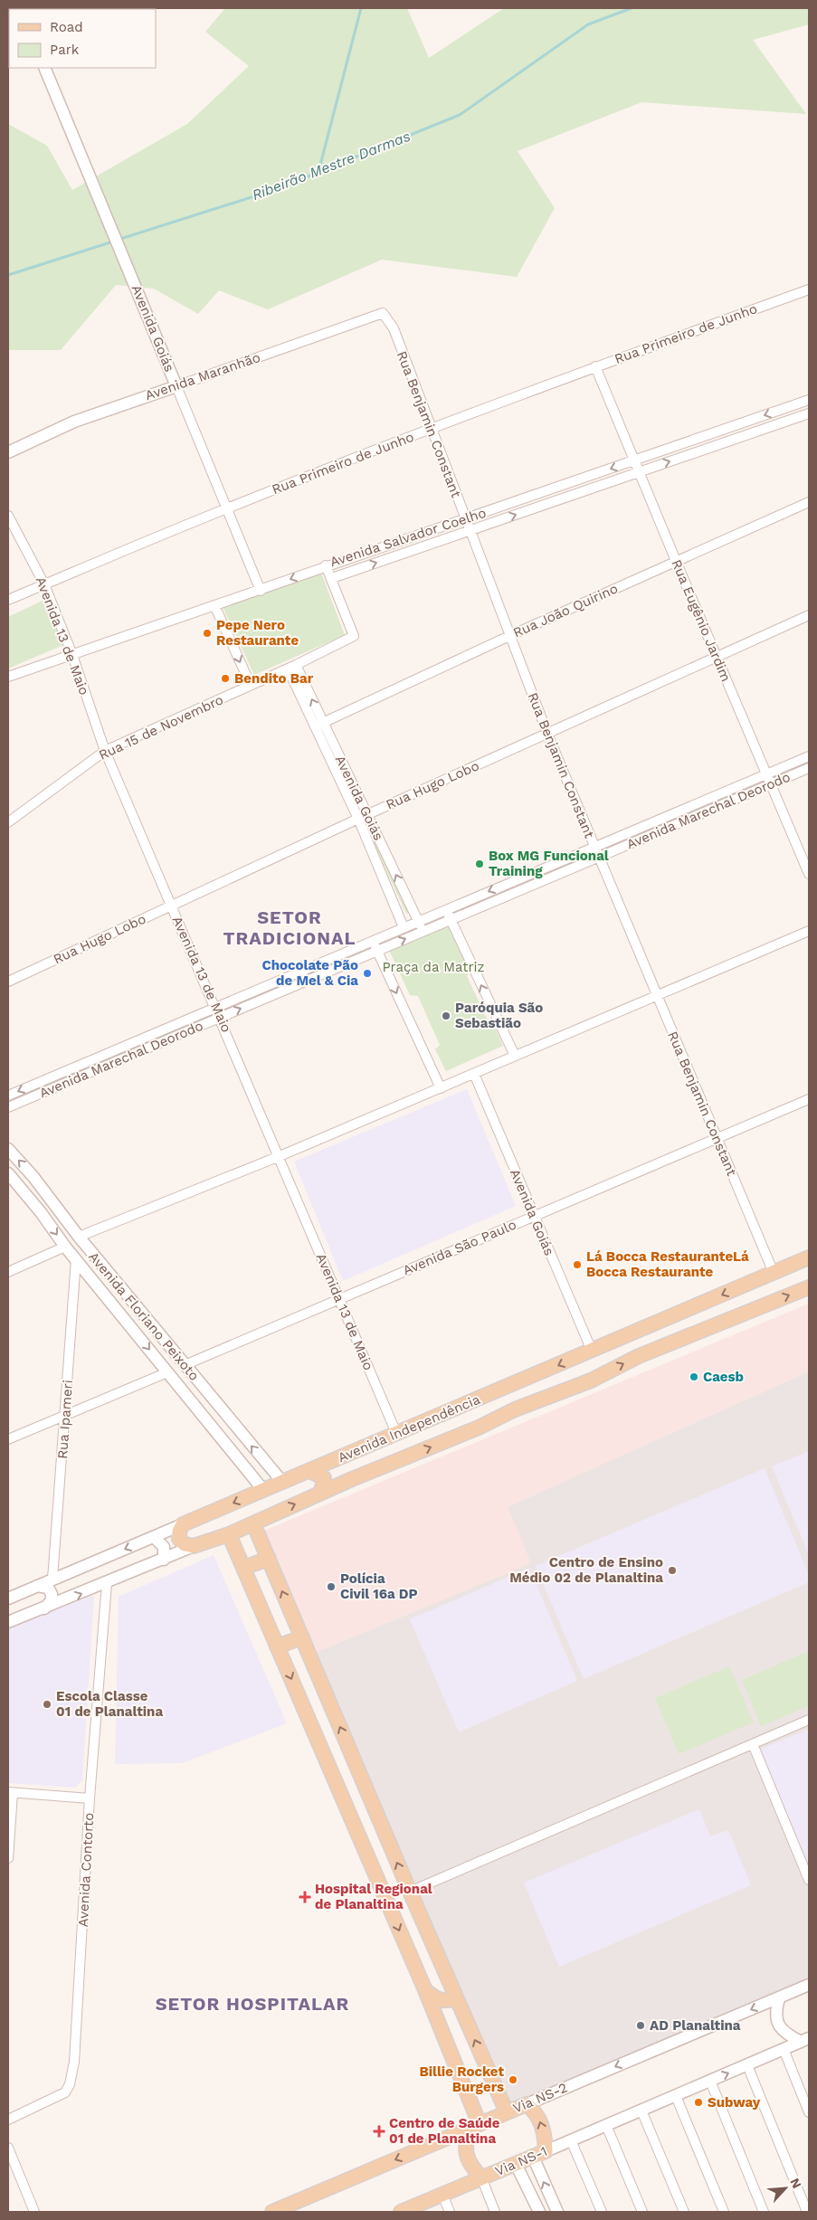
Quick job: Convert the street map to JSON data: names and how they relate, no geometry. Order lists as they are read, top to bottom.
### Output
{
  "streets": {
    "main road": ["Avenida Independência", "Via NS-2", "Via NS-1"],
    "street": [
      "Avenida Goiás",
      "Rua Primeiro de Junho",
      "Avenida Maranhão",
      "Rua Benjamin Constant",
      "Avenida Salvador Coelho",
      "Rua João Quirino",
      "Rua Eugênio Jardim",
      "Avenida 13 de Maio",
      "Rua 15 de Novembro",
      "Rua Hugo Lobo",
      "Avenida Marechal Deorodo",
      "Avenida São Paulo",
      "Avenida Floriano Peixoto",
      "Rua Ipameri",
      "Avenida Contorto"
    ]
  },
  "crossings": [
    ["Avenida Goiás", "Rua Primeiro de Junho"],
    ["Avenida Goiás", "Avenida Maranhão"],
    ["Avenida Goiás", "Avenida Salvador Coelho"],
    ["Avenida Goiás", "Rua João Quirino"],
    ["Avenida Goiás", "Rua 15 de Novembro"],
    ["Avenida Goiás", "Rua Hugo Lobo"],
    ["Avenida Goiás", "Avenida Marechal Deorodo"],
    ["Avenida Goiás", "Avenida São Paulo"],
    ["Avenida Goiás", "Avenida Independência"],
    ["Rua Primeiro de Junho", "Rua Benjamin Constant"],
    ["Rua Primeiro de Junho", "Rua Eugênio Jardim"],
    ["Rua Primeiro de Junho", "Avenida 13 de Maio"],
    ["Avenida Maranhão", "Rua Benjamin Constant"],
    ["Rua Benjamin Constant", "Avenida Salvador Coelho"],
    ["Rua Benjamin Constant", "Rua João Quirino"],
    ["Rua Benjamin Constant", "Rua Hugo Lobo"],
    ["Rua Benjamin Constant", "Avenida Marechal Deorodo"],
    ["Rua Benjamin Constant", "Avenida São Paulo"],
    ["Rua Benjamin Constant", "Avenida Independência"],
    ["Avenida Salvador Coelho", "Rua Eugênio Jardim"],
    ["Avenida Salvador Coelho", "Avenida 13 de Maio"],
    ["Avenida Salvador Coelho", "Rua 15 de Novembro"],
    ["Rua João Quirino", "Rua Eugênio Jardim"],
    ["Rua Eugênio Jardim", "Rua Hugo Lobo"],
    ["Rua Eugênio Jardim", "Avenida Marechal Deorodo"],
    ["Avenida 13 de Maio", "Rua 15 de Novembro"],
    ["Avenida 13 de Maio", "Rua Hugo Lobo"],
    ["Avenida 13 de Maio", "Avenida Marechal Deorodo"],
    ["Avenida 13 de Maio", "Avenida São Paulo"],
    ["Avenida 13 de Maio", "Avenida Independência"],
    ["Avenida São Paulo", "Avenida Floriano Peixoto"],
    ["Avenida Floriano Peixoto", "Rua Ipameri"],
    ["Avenida Floriano Peixoto", "Avenida Independência"],
    ["Rua Ipameri", "Avenida Independência"],
    ["Avenida Independência", "Avenida Contorto"]
  ],
  "districts": ["SETOR TRADICIONAL", "SETOR HOSPITALAR"],
  "water": ["Ribeirão Mestre Darmas"],
  "parks": ["Praça da Matriz"],
  "places": {
    "other": [
      "Pepe Nero Restaurante",
      "Bendito Bar",
      "Box MG Funcional Training",
      "Chocolate Pão de Mel & Cia",
      "Paróquia São Sebastião",
      "Lá Bocca RestauranteLá Bocca Restaurante",
      "Caesb",
      "Centro de Ensino Médio 02 de Planaltina",
      "Polícia Civil 16a DP",
      "Escola Classe 01 de Planaltina",
      "AD Planaltina",
      "Billie Rocket Burgers",
      "Subway"
    ],
    "health": ["Hospital Regional de Planaltina", "Centro de Saúde 01 de Planaltina"]
  },
  "legend": ["Road", "Park"],
  "north": "top right"
}
